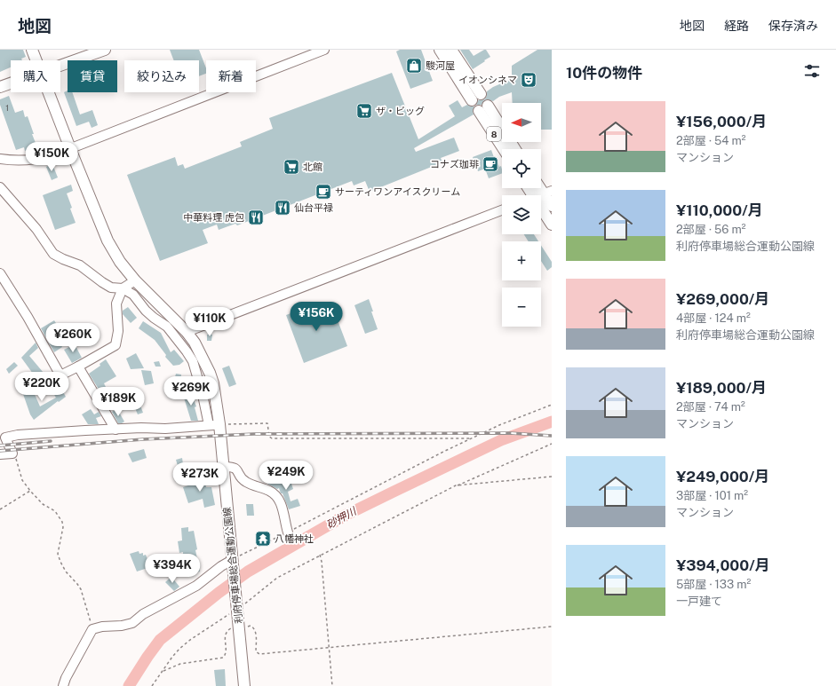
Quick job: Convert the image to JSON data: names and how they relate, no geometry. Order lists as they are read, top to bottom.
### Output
{
  "streets": {
    "main road": ["8", "利府停車場総合運動公園線"]
  },
  "water": ["砂押川"],
  "places": {
    "shop": ["駿河屋"],
    "theatre": ["イオンシネマ"],
    "supermarket": ["ザ・ビッグ", "北館"],
    "cafe": ["コナズ珈琲", "サーティワンアイスクリーム"],
    "restaurant": ["仙台平禄", "中華料理 虎包"],
    "temple": ["八幡神社"]
  },
  "house_numbers": ["1"],
  "north": "left",
  "page": {
    "header": "地図",
    "nav": ["地図", "経路", "保存済み"],
    "heading": "10件の物件",
    "chip": [
      "購入",
      "賃貸",
      "絞り込み",
      "新着"
    ],
    "list": [
      {
        "name": "¥156,000/月",
        "note": "2部屋 · 54 m² · マンション"
      },
      {
        "name": "¥110,000/月",
        "note": "2部屋 · 56 m² · 利府停車場総合運動公園線"
      },
      {
        "name": "¥269,000/月",
        "note": "4部屋 · 124 m² · 利府停車場総合運動公園線"
      },
      {
        "name": "¥189,000/月",
        "note": "2部屋 · 74 m² · マンション"
      },
      {
        "name": "¥249,000/月",
        "note": "3部屋 · 101 m² · マンション"
      },
      {
        "name": "¥394,000/月",
        "note": "5部屋 · 133 m² · 一戸建て"
      }
    ],
    "map_buttons": ["+", "−"],
    "price": [
      "¥150K",
      "¥156K",
      "¥110K",
      "¥260K",
      "¥220K",
      "¥269K",
      "¥189K",
      "¥249K",
      "¥273K",
      "¥394K"
    ]
  }
}
